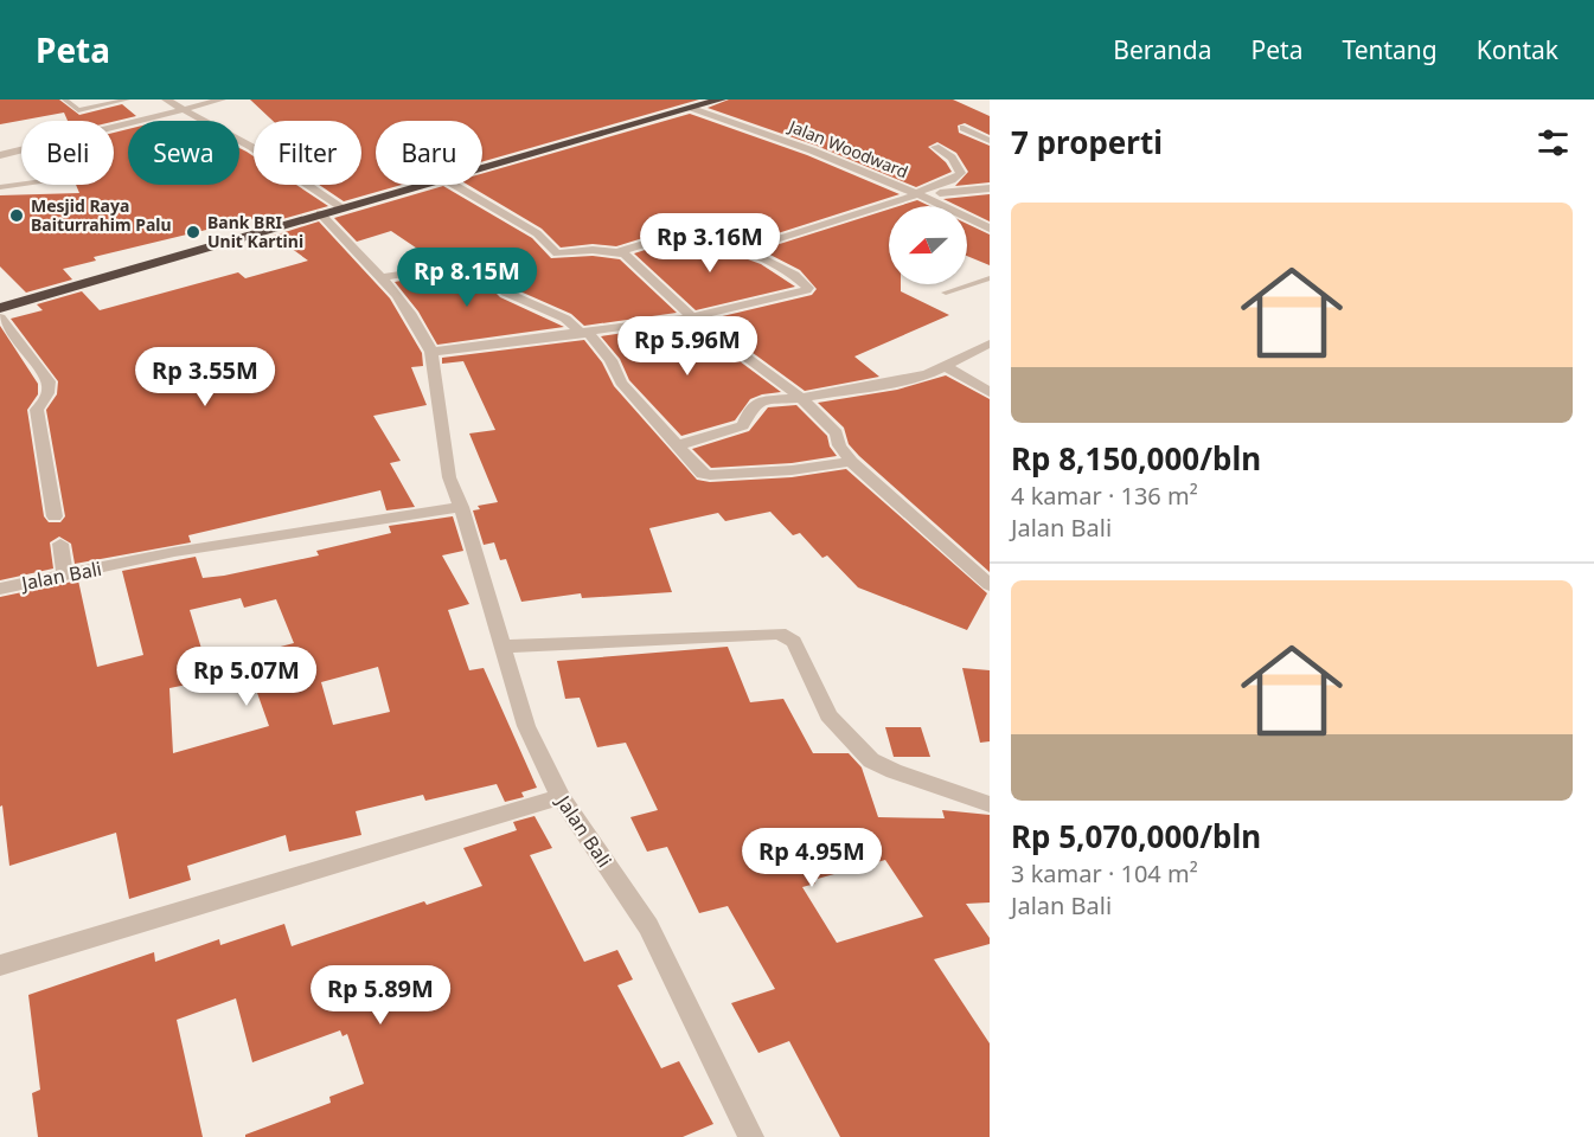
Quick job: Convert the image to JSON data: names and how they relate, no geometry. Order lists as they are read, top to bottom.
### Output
{
  "streets": {
    "street": ["Jalan Woodward", "Jalan Bali"]
  },
  "places": ["Mesjid Raya Baiturrahim Palu", "Bank BRI Unit Kartini"],
  "north": "left",
  "page": {
    "header": "Peta",
    "nav": [
      "Beranda",
      "Peta",
      "Tentang",
      "Kontak"
    ],
    "heading": "7 properti",
    "chip": [
      "Beli",
      "Sewa",
      "Filter",
      "Baru"
    ],
    "list": [
      {
        "name": "Rp 8,150,000/bln",
        "note": "4 kamar · 136 m² · Jalan Bali"
      },
      {
        "name": "Rp 5,070,000/bln",
        "note": "3 kamar · 104 m² · Jalan Bali"
      }
    ],
    "price": [
      "Rp 3.16M",
      "Rp 8.15M",
      "Rp 5.96M",
      "Rp 3.55M",
      "Rp 5.07M",
      "Rp 4.95M",
      "Rp 5.89M"
    ]
  }
}
